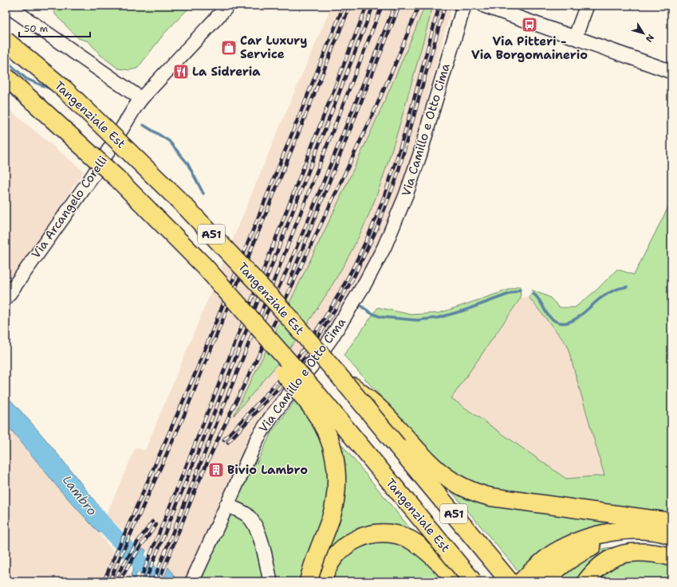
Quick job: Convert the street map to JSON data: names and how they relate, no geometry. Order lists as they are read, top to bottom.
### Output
{
  "streets": {
    "highway": ["Tangenziale Est", "A51"],
    "street": ["Via Camillo e Otto Cima", "Via Arcangelo Corelli"]
  },
  "water": ["Lambro"],
  "places": {
    "bus stop": ["Via Pitteri - Via Borgomainerio"],
    "shop": ["Car Luxury Service"],
    "restaurant": ["La Sidreria"],
    "building": ["Bivio Lambro"]
  },
  "scale_bar": "50 m",
  "north": "bottom right"
}
